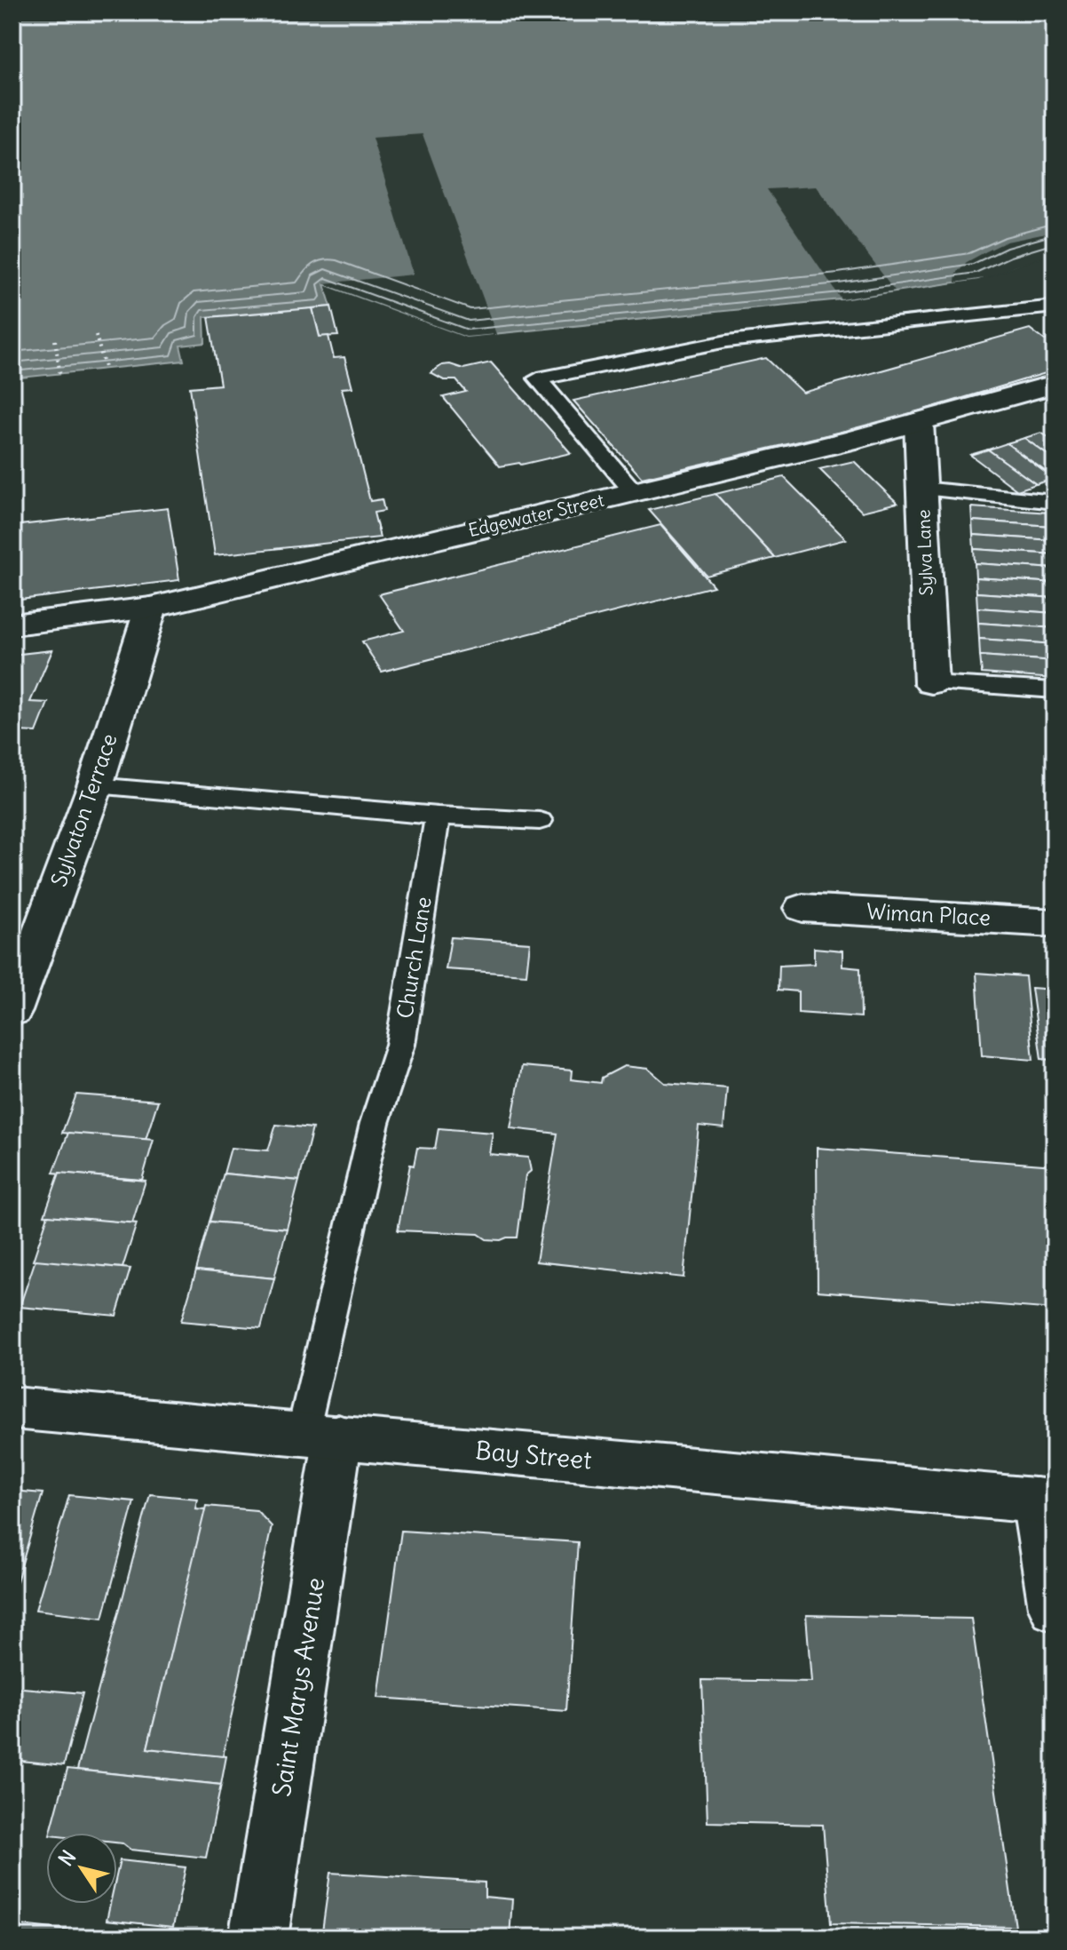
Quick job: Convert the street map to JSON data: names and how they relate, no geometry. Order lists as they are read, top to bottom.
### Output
{
  "streets": {
    "street": [
      "Edgewater Street",
      "Sylva Lane",
      "Sylvaton Terrace",
      "Wiman Place",
      "Bay Street",
      "Saint Marys Avenue"
    ],
    "lane": ["Church Lane"]
  },
  "crossings": [
    ["Edgewater Street", "Sylva Lane"],
    ["Edgewater Street", "Sylvaton Terrace"],
    ["Church Lane", "Bay Street"],
    ["Church Lane", "Saint Marys Avenue"],
    ["Bay Street", "Saint Marys Avenue"]
  ],
  "north": "top left"
}
